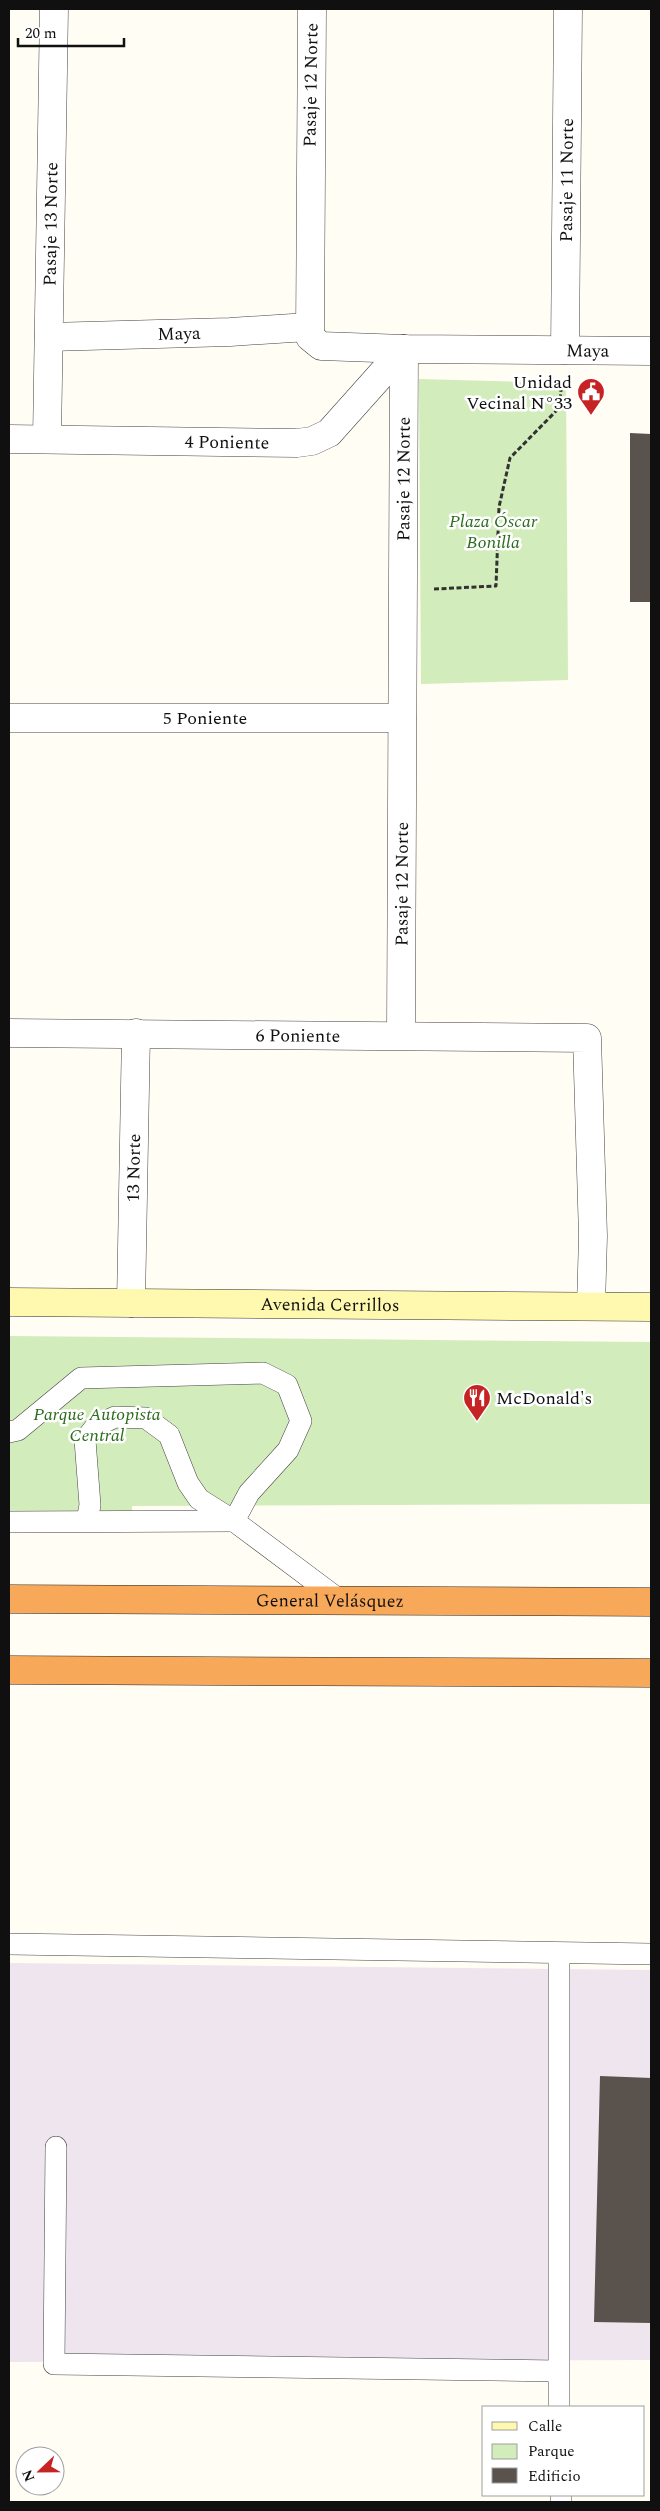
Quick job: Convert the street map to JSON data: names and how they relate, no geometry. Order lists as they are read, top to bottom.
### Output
{
  "streets": {
    "highway": ["General Velásquez"],
    "main road": ["Avenida Cerrillos"],
    "street": [
      "Pasaje 12 Norte",
      "Pasaje 11 Norte",
      "Pasaje 13 Norte",
      "Maya",
      "4 Poniente",
      "5 Poniente",
      "6 Poniente",
      "13 Norte"
    ]
  },
  "crossings": [
    ["Pasaje 12 Norte", "Maya"],
    ["Pasaje 12 Norte", "4 Poniente"],
    ["Pasaje 12 Norte", "5 Poniente"],
    ["Pasaje 12 Norte", "6 Poniente"],
    ["Pasaje 11 Norte", "Maya"],
    ["Pasaje 13 Norte", "Maya"],
    ["Pasaje 13 Norte", "4 Poniente"],
    ["Maya", "4 Poniente"],
    ["6 Poniente", "13 Norte"],
    ["6 Poniente", "Avenida Cerrillos"],
    ["13 Norte", "Avenida Cerrillos"]
  ],
  "parks": ["Plaza Óscar Bonilla", "Parque Autopista Central"],
  "places": {
    "public building": ["Unidad Vecinal N°33"],
    "restaurant": ["McDonald's"]
  },
  "legend": ["Calle", "Parque", "Edificio"],
  "scale_bar": "20 m",
  "north": "left"
}
